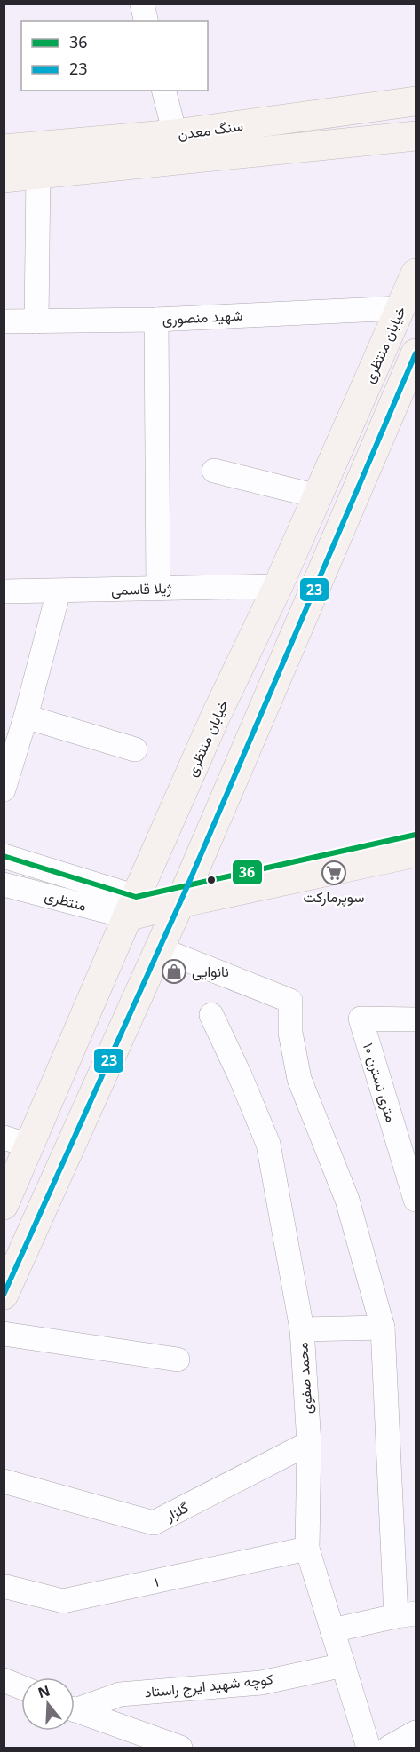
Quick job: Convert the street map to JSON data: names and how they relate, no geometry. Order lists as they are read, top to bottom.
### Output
{
  "streets": {
    "main road": ["سنگ معدن", "خیابان منتظری"],
    "street": [
      "شهید منصوری",
      "ژیلا قاسمی",
      "منتظری",
      "۱۰ متری نسترن",
      "محمد صفوی",
      "گلزار",
      "۱",
      "کوچه شهید ایرج راستاد"
    ]
  },
  "crossings": [
    ["شهید منصوری", "خیابان منتظری"],
    ["خیابان منتظری", "ژیلا قاسمی"],
    ["خیابان منتظری", "منتظری"],
    ["محمد صفوی", "گلزار"],
    ["محمد صفوی", "۱"],
    ["محمد صفوی", "کوچه شهید ایرج راستاد"]
  ],
  "places": {
    "supermarket": ["سوپرمارکت"],
    "shop": ["نانوایی"]
  },
  "lines": ["transit line 23", "transit line 36"],
  "legend": ["36", "23"],
  "north": "top"
}
